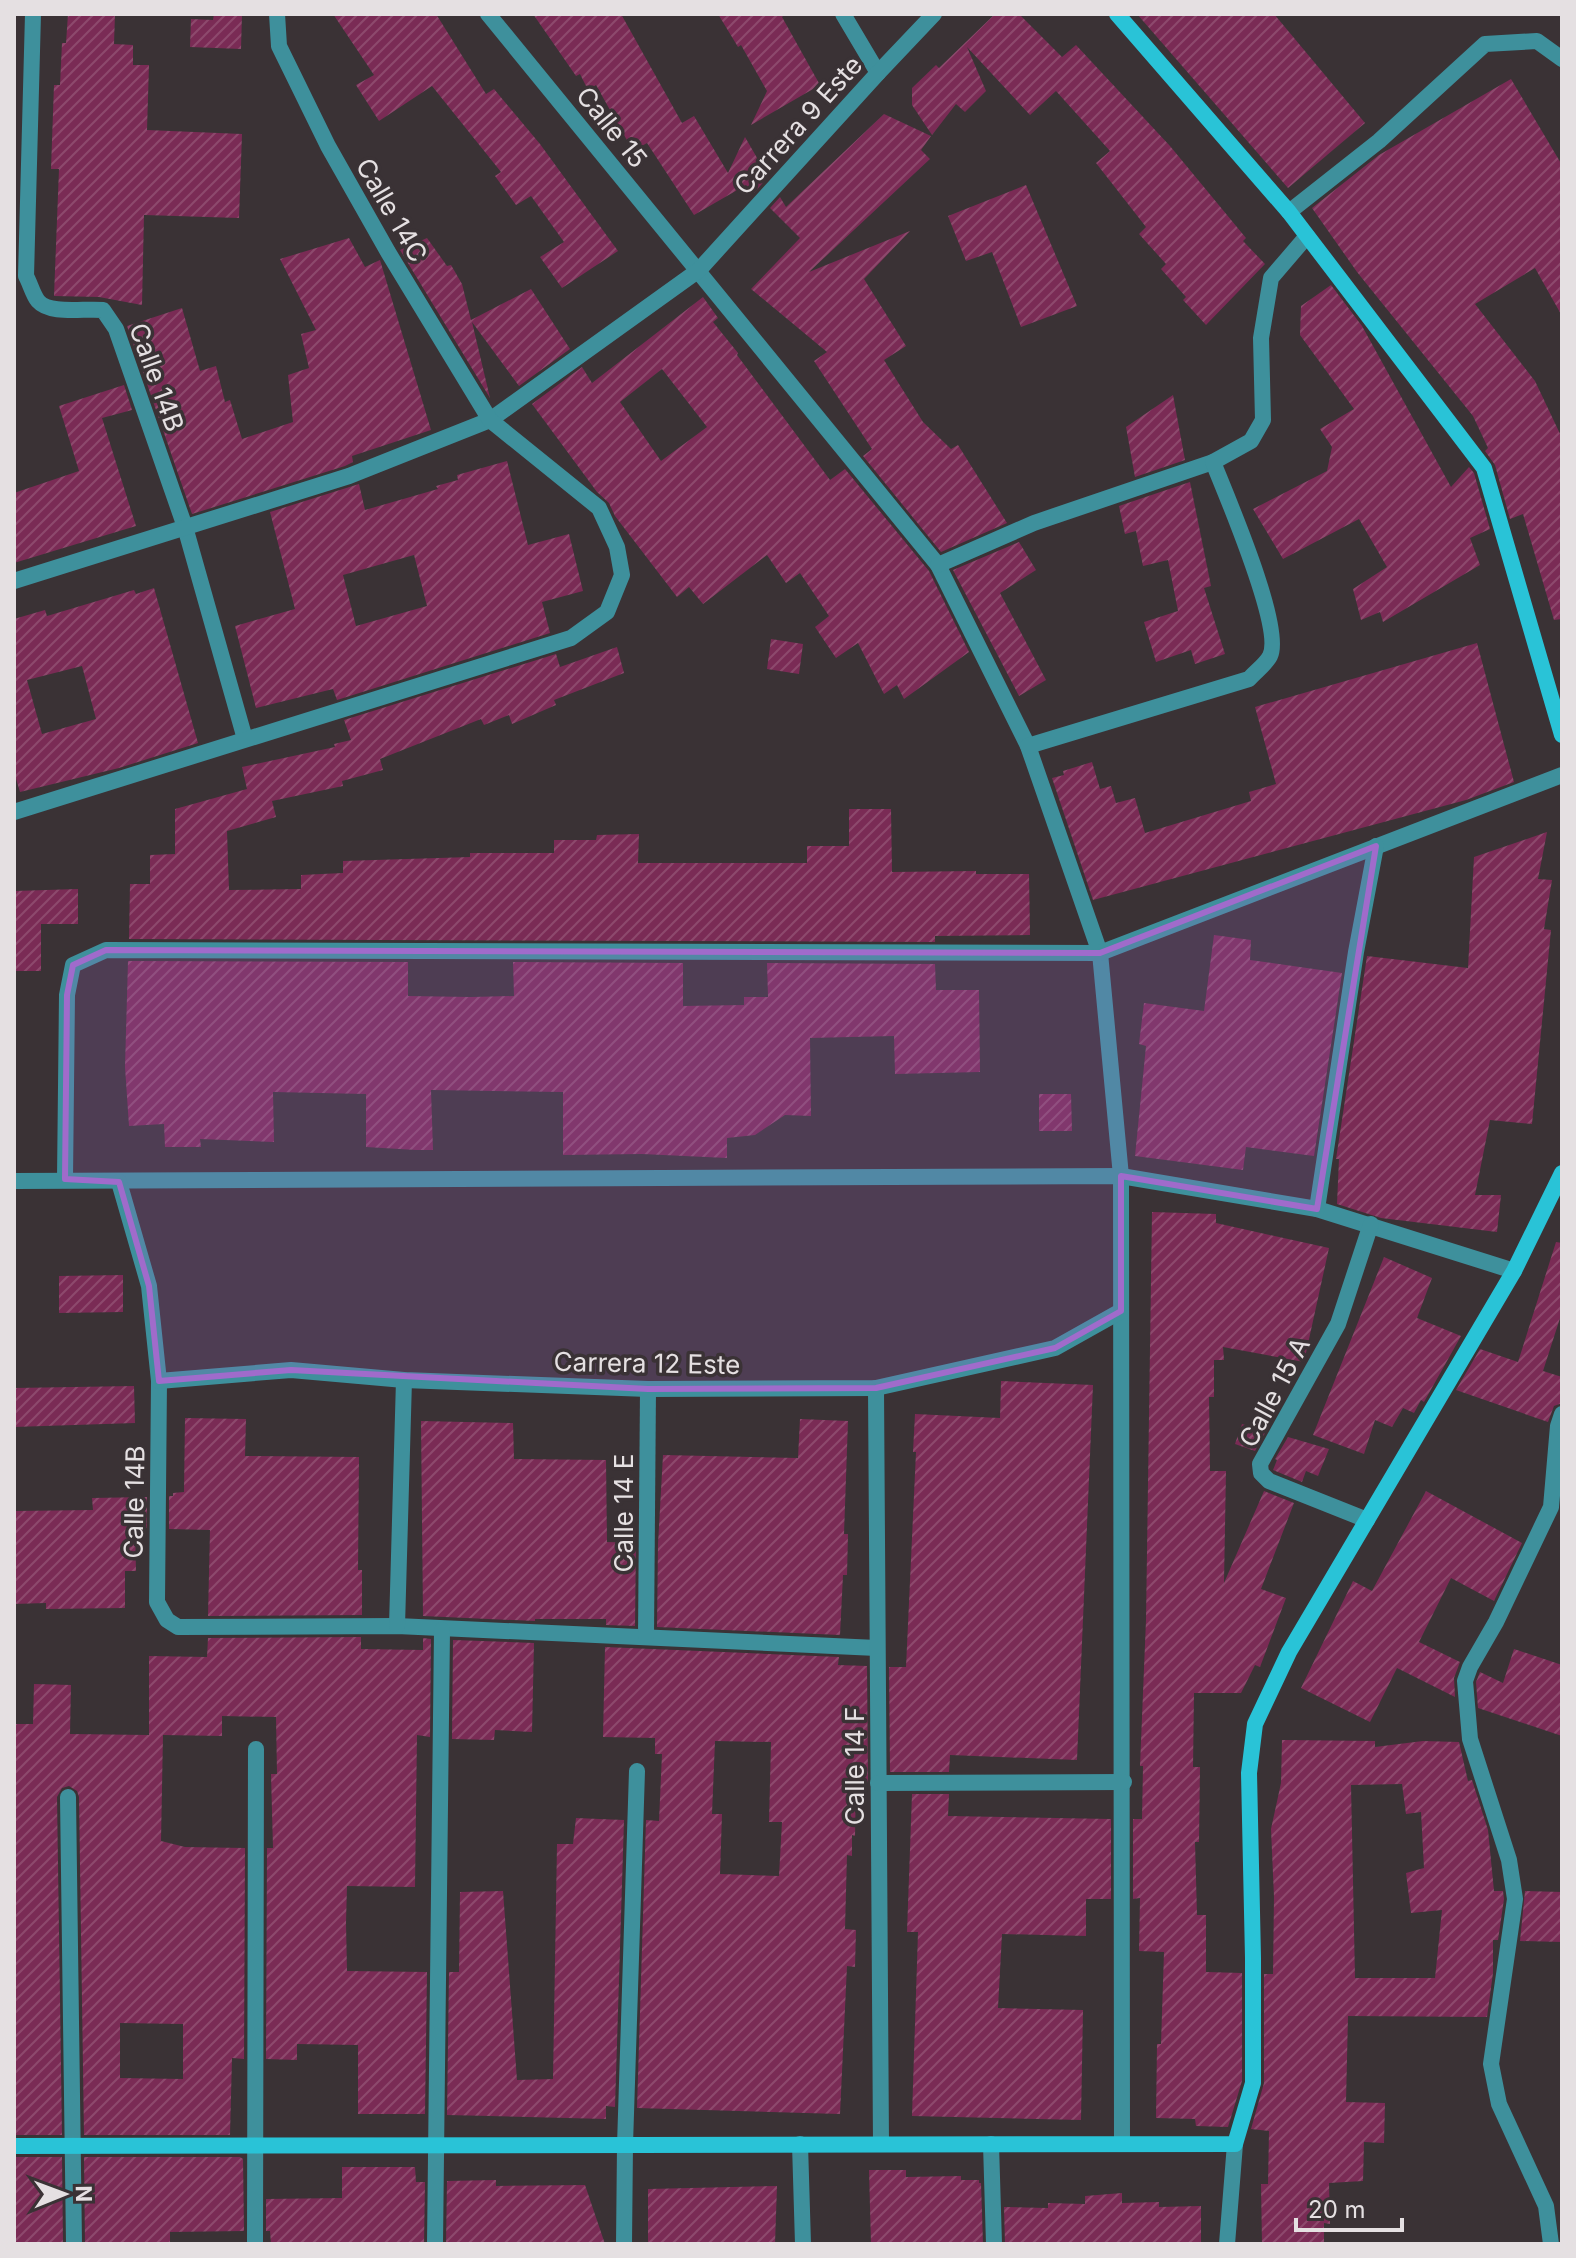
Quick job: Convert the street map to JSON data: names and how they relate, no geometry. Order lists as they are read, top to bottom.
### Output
{
  "streets": {
    "street": [
      "Carrera 9 Este",
      "Calle 15",
      "Calle 14C",
      "Calle 14B",
      "Carrera 12 Este",
      "Calle 15 A",
      "Calle 14 E",
      "Calle 14 F"
    ]
  },
  "crossings": [
    ["Carrera 9 Este", "Calle 15"],
    ["Carrera 9 Este", "Calle 14C"],
    ["Carrera 9 Este", "Calle 14B"],
    ["Calle 15", "Carrera 12 Este"],
    ["Calle 14B", "Carrera 12 Este"],
    ["Carrera 12 Este", "Calle 14 E"],
    ["Carrera 12 Este", "Calle 14 F"]
  ],
  "scale_bar": "20 m",
  "north": "right"
}
